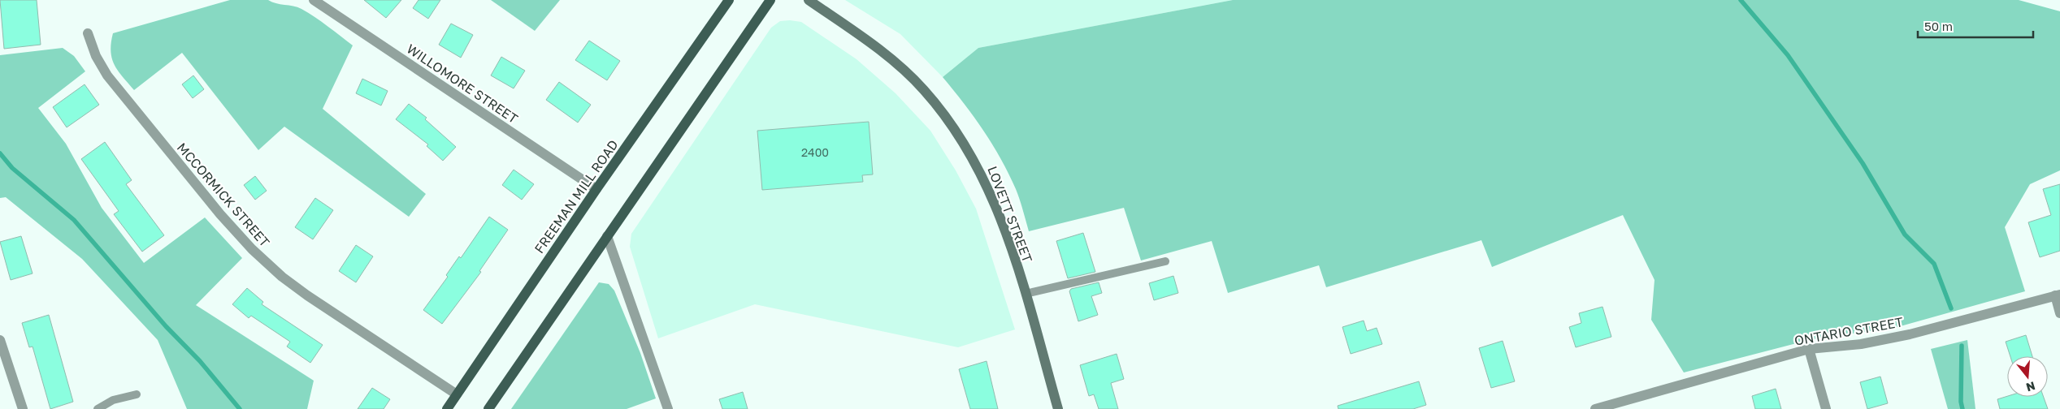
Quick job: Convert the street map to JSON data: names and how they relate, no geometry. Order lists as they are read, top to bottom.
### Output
{
  "streets": {
    "main road": ["FREEMAN MILL ROAD"],
    "street": [
      "WILLOMORE STREET",
      "MCCORMICK STREET",
      "LOVETT STREET",
      "ONTARIO STREET"
    ]
  },
  "crossings": [
    ["WILLOMORE STREET", "FREEMAN MILL ROAD"],
    ["MCCORMICK STREET", "FREEMAN MILL ROAD"]
  ],
  "house_numbers": ["2400"],
  "scale_bar": "50 m",
  "north": "bottom"
}
